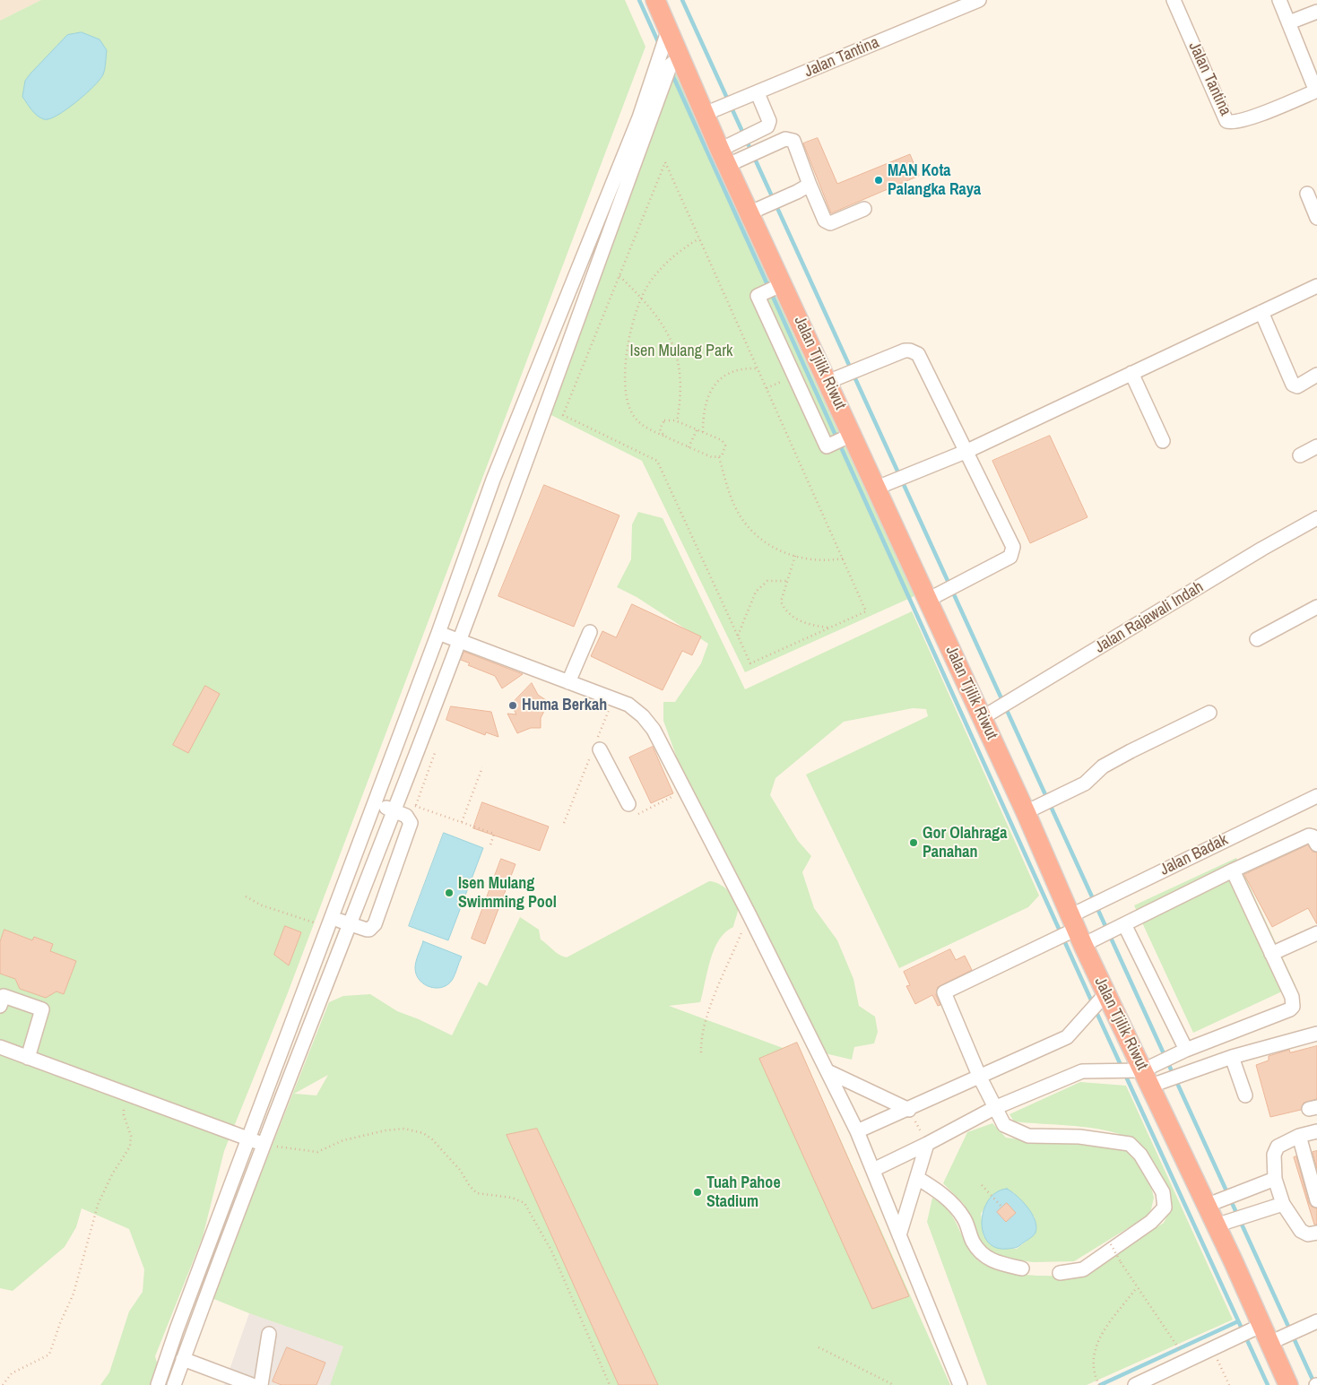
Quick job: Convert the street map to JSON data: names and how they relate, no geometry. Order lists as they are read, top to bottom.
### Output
{
  "streets": {
    "highway": ["Jalan Tjilik Riwut"],
    "street": ["Jalan Tantina", "Jalan Rajawali Indah", "Jalan Badak"]
  },
  "crossings": [
    ["Jalan Tantina", "Jalan Tjilik Riwut"],
    ["Jalan Tjilik Riwut", "Jalan Rajawali Indah"],
    ["Jalan Tjilik Riwut", "Jalan Badak"]
  ],
  "parks": ["Isen Mulang Park"],
  "places": [
    "MAN Kota Palangka Raya",
    "Huma Berkah",
    "Gor Olahraga Panahan",
    "Isen Mulang Swimming Pool",
    "Tuah Pahoe Stadium"
  ]
}
